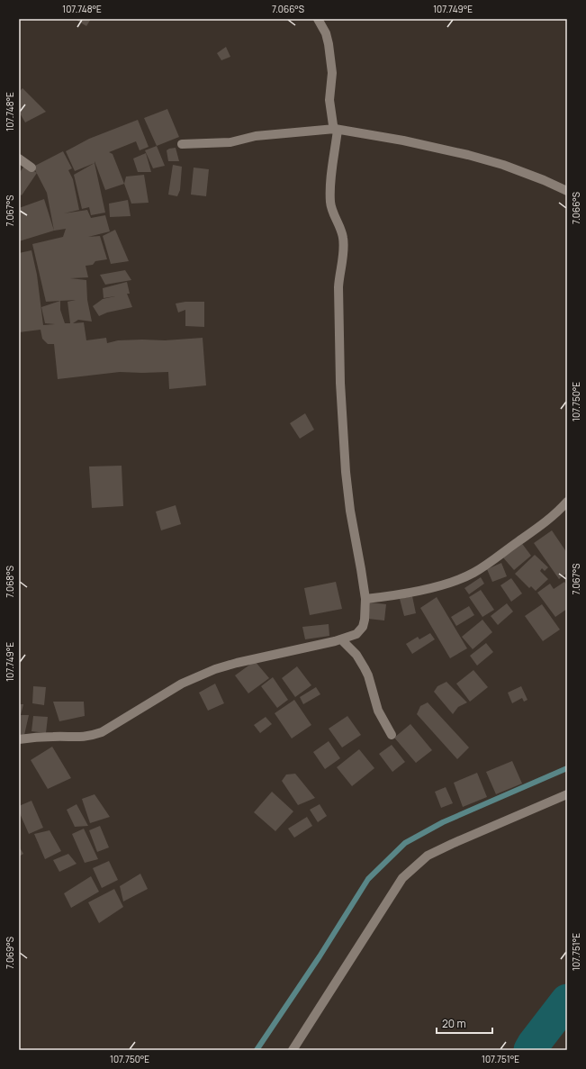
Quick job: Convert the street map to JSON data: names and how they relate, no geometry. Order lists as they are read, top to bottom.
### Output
{
  "scale_bar": "20 m",
  "coordinates": [
    "107.748°E",
    "7.066°S",
    "107.749°E",
    "7.067°S",
    "107.750°E",
    "7.068°S",
    "107.751°E",
    "7.069°S"
  ]
}
